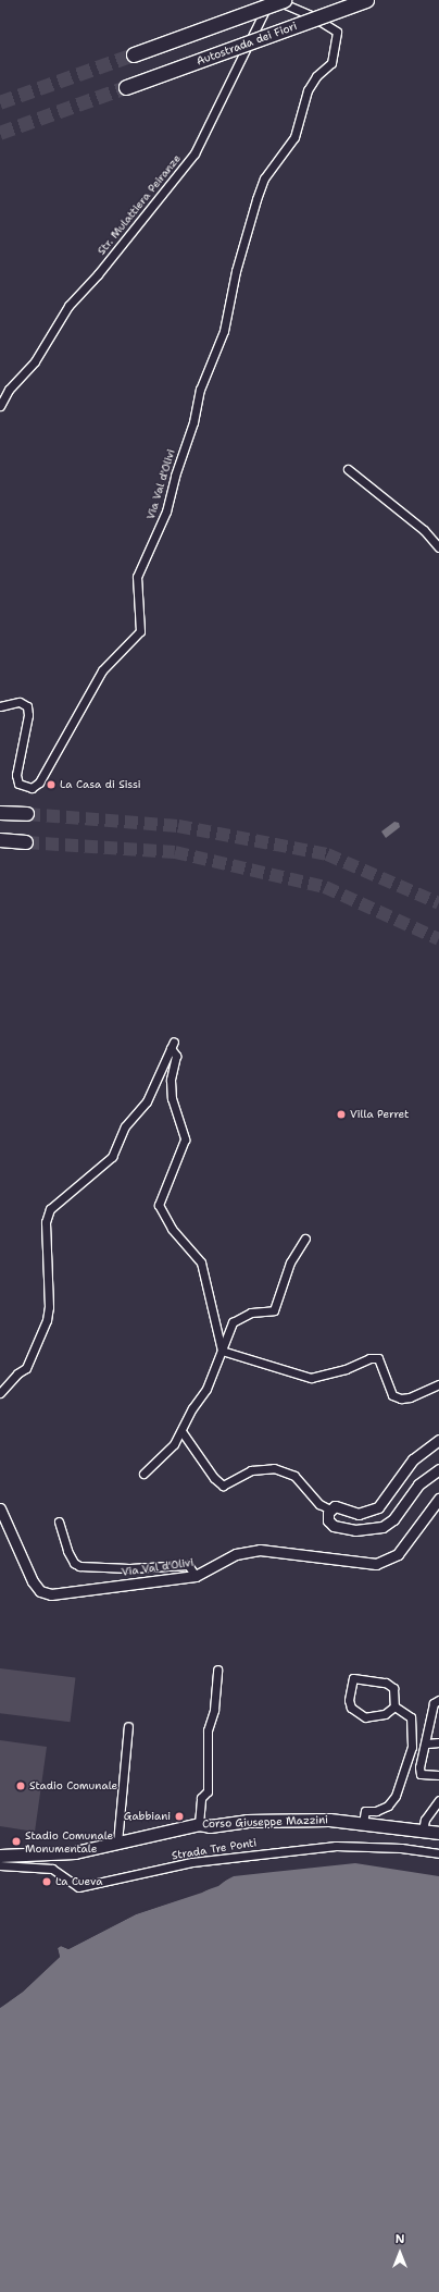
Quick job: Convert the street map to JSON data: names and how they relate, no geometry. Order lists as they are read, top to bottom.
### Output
{
  "streets": {
    "highway": ["Autostrada dei Fiori"],
    "main road": ["Corso Giuseppe Mazzini"],
    "street": ["Str. Mulattiera Peiranze", "Via Val d'Olivi", "Strada Tre Ponti"]
  },
  "places": [
    "La Casa di Sissi",
    "Villa Perret",
    "Stadio Comunale",
    "Gabbiani",
    "Stadio Comunale Monumentale",
    "La Cueva"
  ],
  "north": "top"
}
